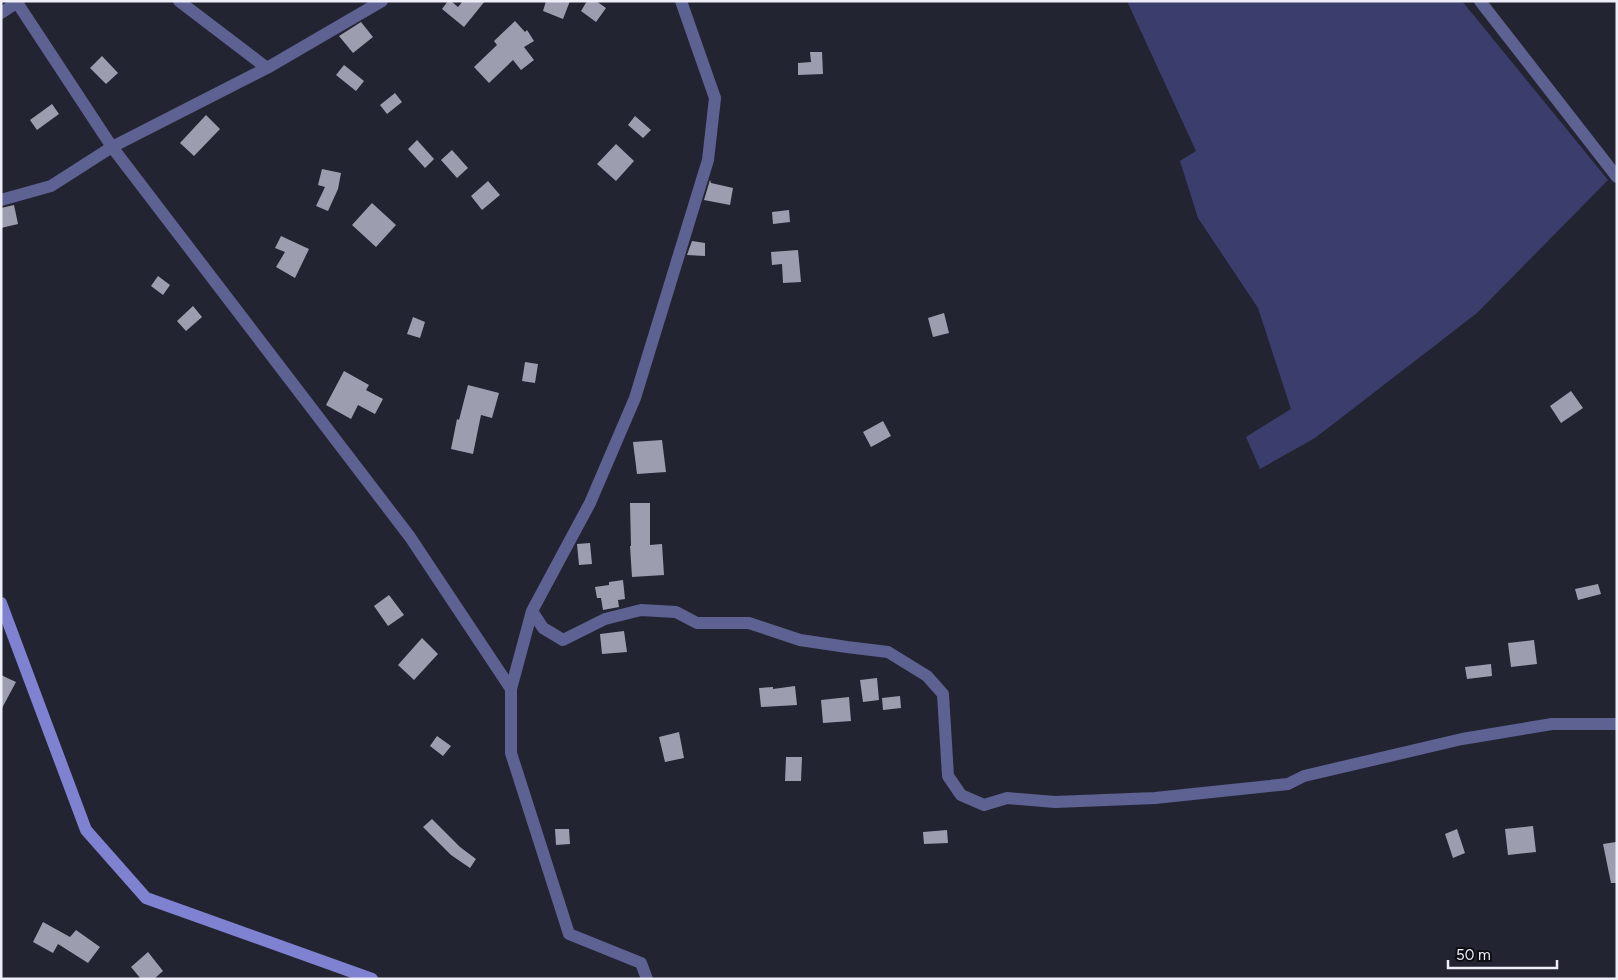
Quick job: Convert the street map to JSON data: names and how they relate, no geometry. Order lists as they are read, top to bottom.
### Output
{
  "scale_bar": "50 m"
}
